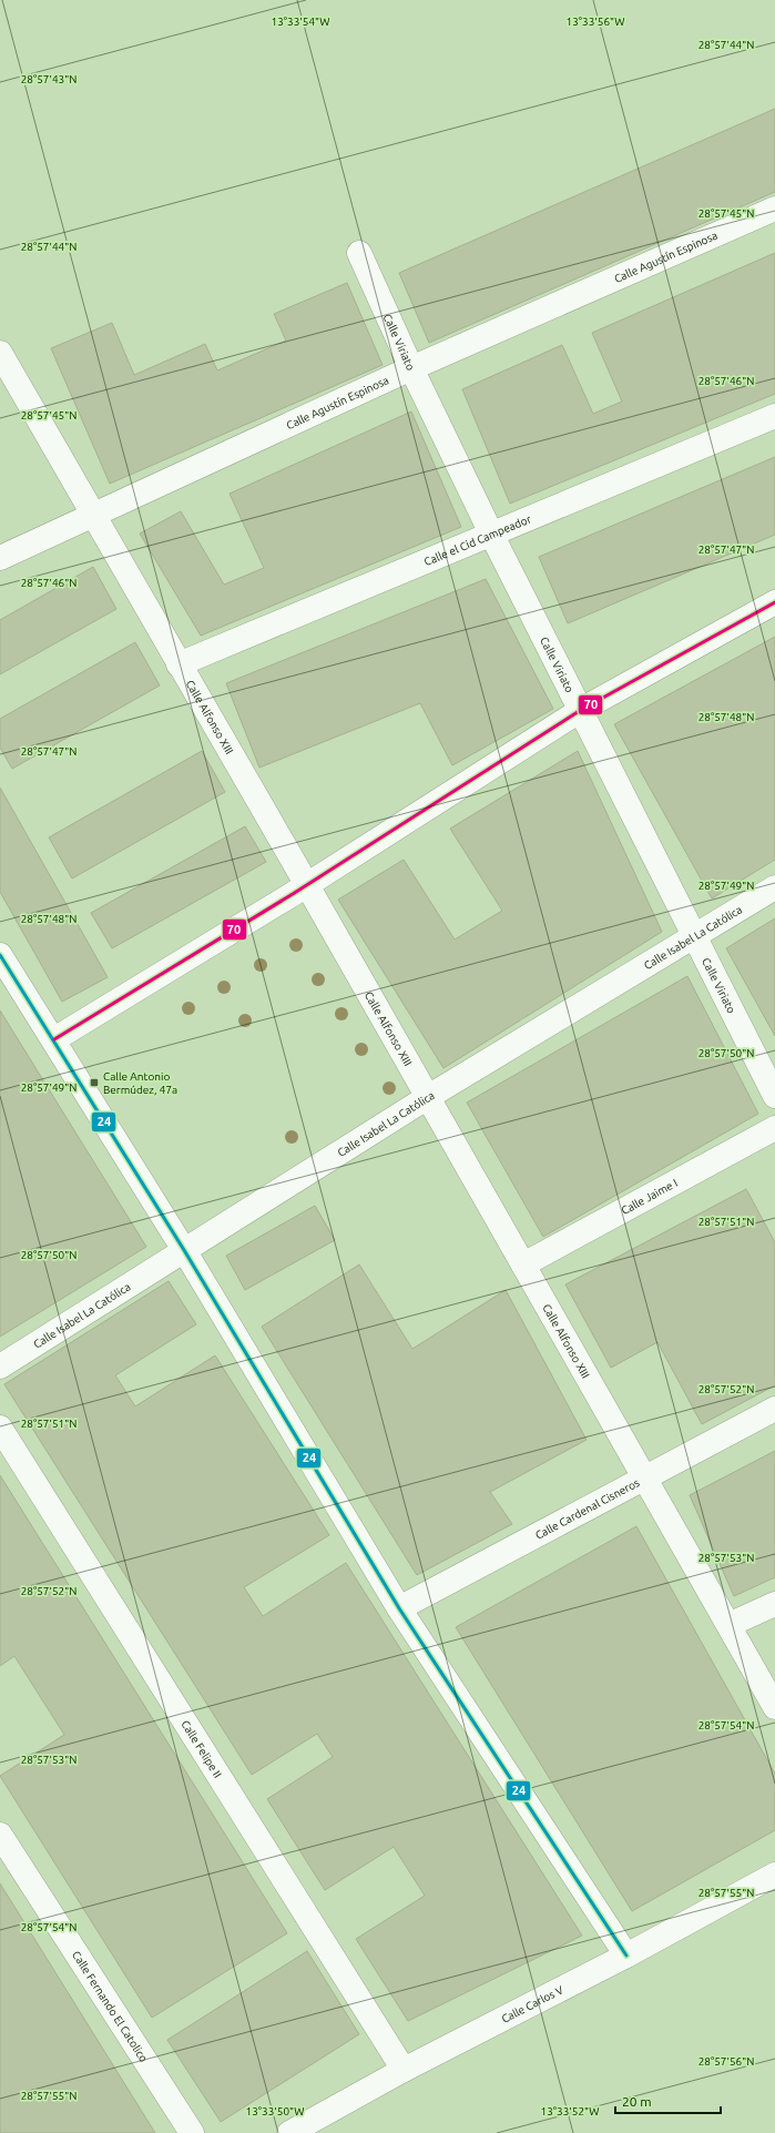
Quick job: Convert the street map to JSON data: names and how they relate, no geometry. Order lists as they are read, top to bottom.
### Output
{
  "streets": {
    "street": [
      "Calle Agustín Espinosa",
      "Calle Viriato",
      "Calle el Cid Campeador",
      "Calle Alfonso XIII",
      "Calle Isabel La Católica",
      "Calle Jaime I",
      "Calle Cardenal Cisneros",
      "Calle Felipe II",
      "Calle Carlos V",
      "Calle Fernando El Catolico"
    ]
  },
  "crossings": [
    ["Calle Agustín Espinosa", "Calle Viriato"],
    ["Calle Agustín Espinosa", "Calle Alfonso XIII"],
    ["Calle Viriato", "Calle el Cid Campeador"],
    ["Calle Viriato", "Calle Isabel La Católica"],
    ["Calle el Cid Campeador", "Calle Alfonso XIII"],
    ["Calle Alfonso XIII", "Calle Isabel La Católica"],
    ["Calle Alfonso XIII", "Calle Jaime I"],
    ["Calle Alfonso XIII", "Calle Cardenal Cisneros"],
    ["Calle Felipe II", "Calle Carlos V"]
  ],
  "places": {
    "transit": ["Calle Antonio Bermúdez, 47a"]
  },
  "lines": ["transit line 70", "transit line 24"],
  "scale_bar": "20 m",
  "coordinates": [
    "13°33'54\"W",
    "13°33'56\"W",
    "28°57'44\"N",
    "28°57'43\"N",
    "28°57'45\"N",
    "28°57'46\"N",
    "28°57'47\"N",
    "28°57'48\"N",
    "28°57'49\"N",
    "28°57'50\"N",
    "28°57'51\"N",
    "28°57'52\"N",
    "28°57'53\"N",
    "28°57'54\"N",
    "28°57'55\"N",
    "28°57'56\"N",
    "13°33'50\"W",
    "13°33'52\"W"
  ]
}
